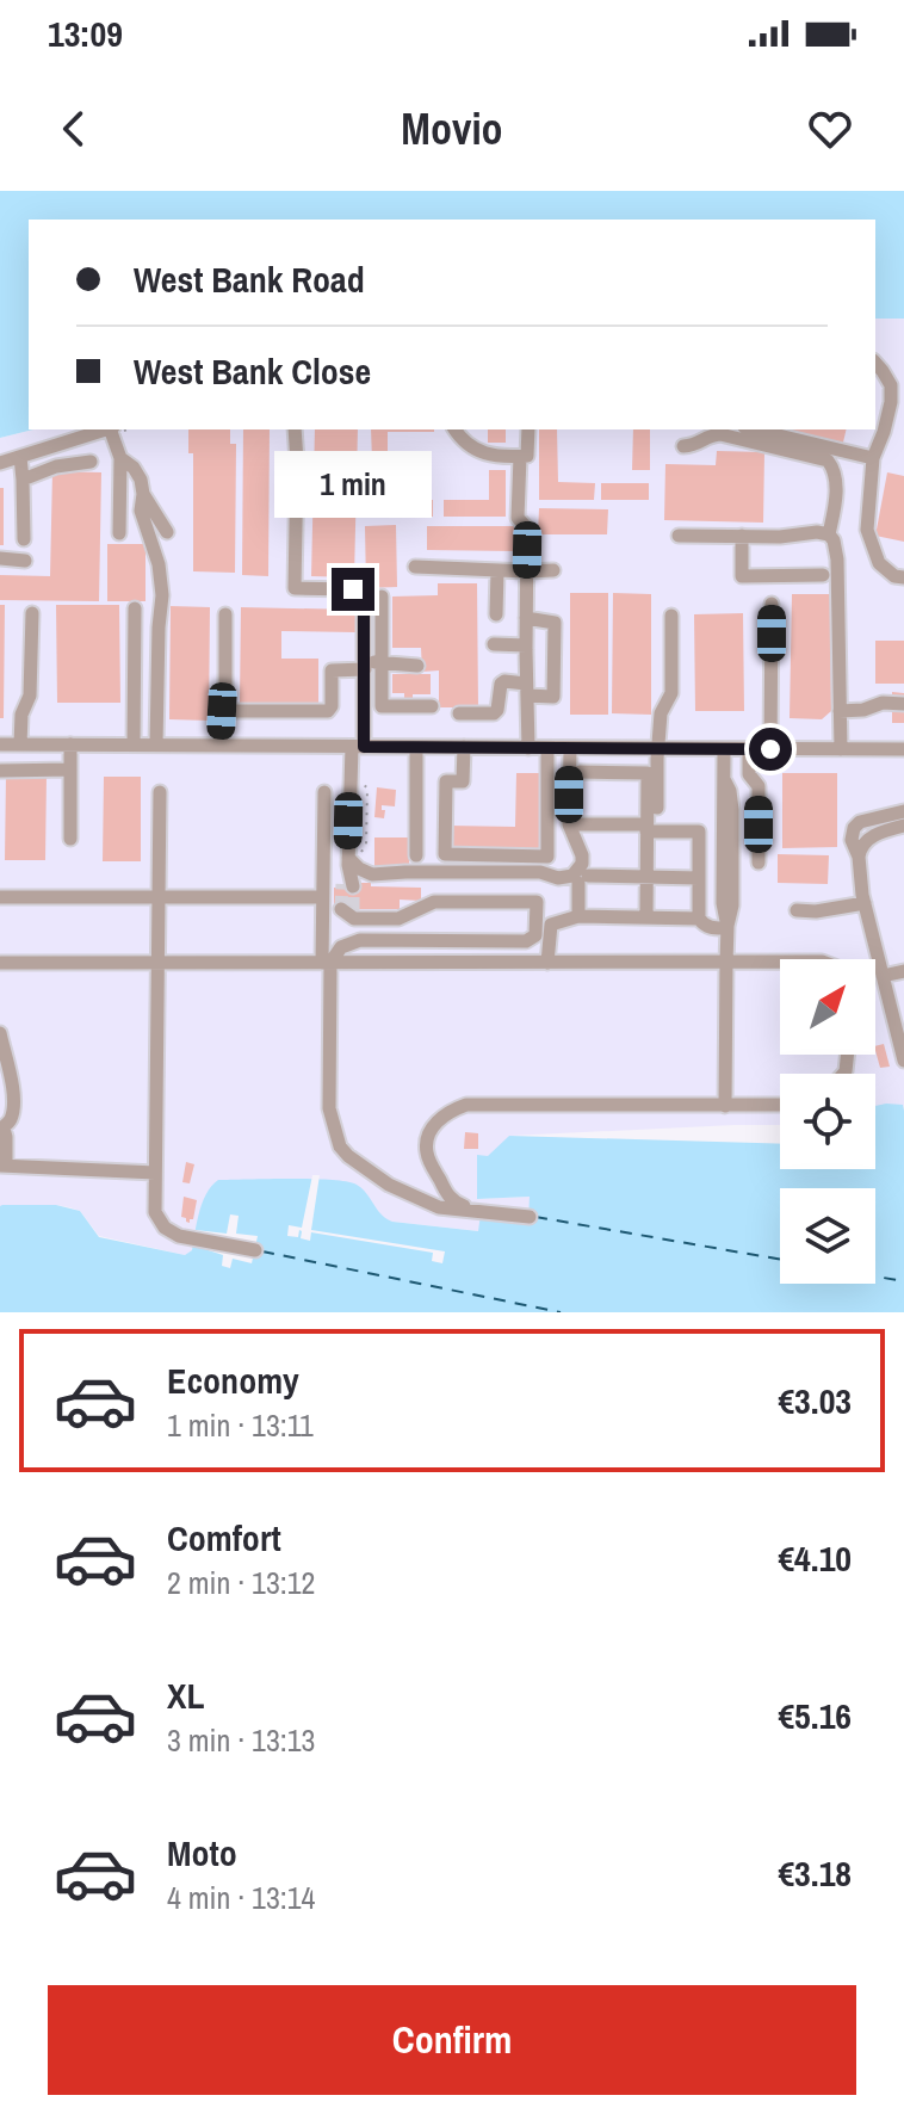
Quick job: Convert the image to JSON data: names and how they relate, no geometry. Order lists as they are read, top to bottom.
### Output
{
  "north": "top right",
  "page": {
    "status": "13:09",
    "header": "Movio",
    "banner": ["West Bank Road", "West Bank Close"],
    "bubble": "1 min",
    "list": [
      {
        "name": "Economy",
        "note": "1 min · 13:11",
        "value": "€3.03"
      },
      {
        "name": "Comfort",
        "note": "2 min · 13:12",
        "value": "€4.10"
      },
      {
        "name": "XL",
        "note": "3 min · 13:13",
        "value": "€5.16"
      },
      {
        "name": "Moto",
        "note": "4 min · 13:14",
        "value": "€3.18"
      }
    ],
    "buttons": "Confirm"
  }
}
